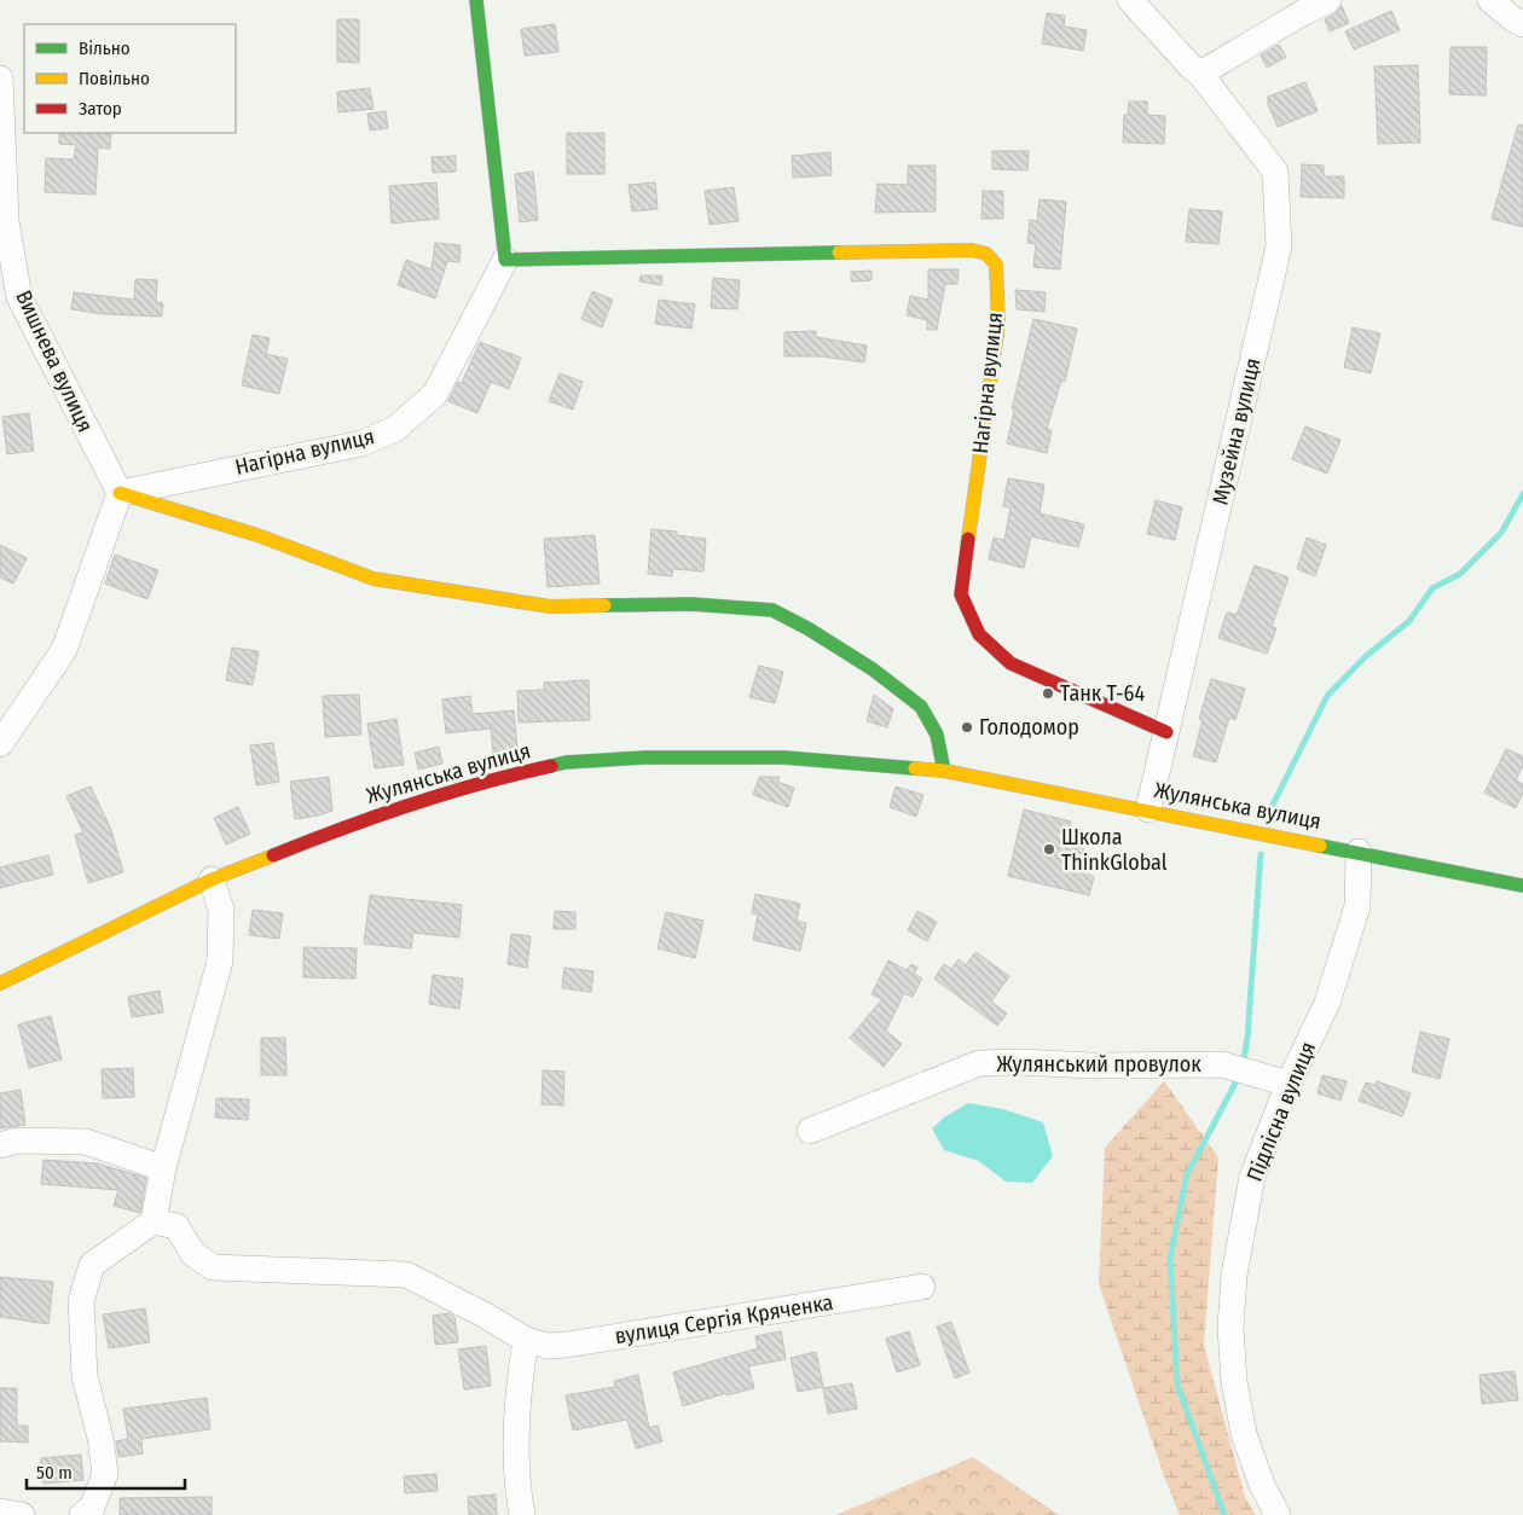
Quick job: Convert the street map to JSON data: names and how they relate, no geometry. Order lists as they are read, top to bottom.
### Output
{
  "streets": {
    "street": [
      "Вишнева вулиця",
      "Нагірна вулиця",
      "Музейна вулиця",
      "Жулянська вулиця",
      "Жулянський провулок",
      "Підлісна вулиця",
      "вулиця Сергія Кряченка"
    ]
  },
  "crossings": [
    ["Вишнева вулиця", "Нагірна вулиця"],
    ["Нагірна вулиця", "Музейна вулиця"],
    ["Музейна вулиця", "Жулянська вулиця"],
    ["Жулянська вулиця", "Підлісна вулиця"],
    ["Жулянський провулок", "Підлісна вулиця"]
  ],
  "places": ["Танк Т-64", "Голодомор", "Школа ThinkGlobal"],
  "legend": ["Вільно", "Повільно", "Затор"],
  "scale_bar": "50 m"
}
